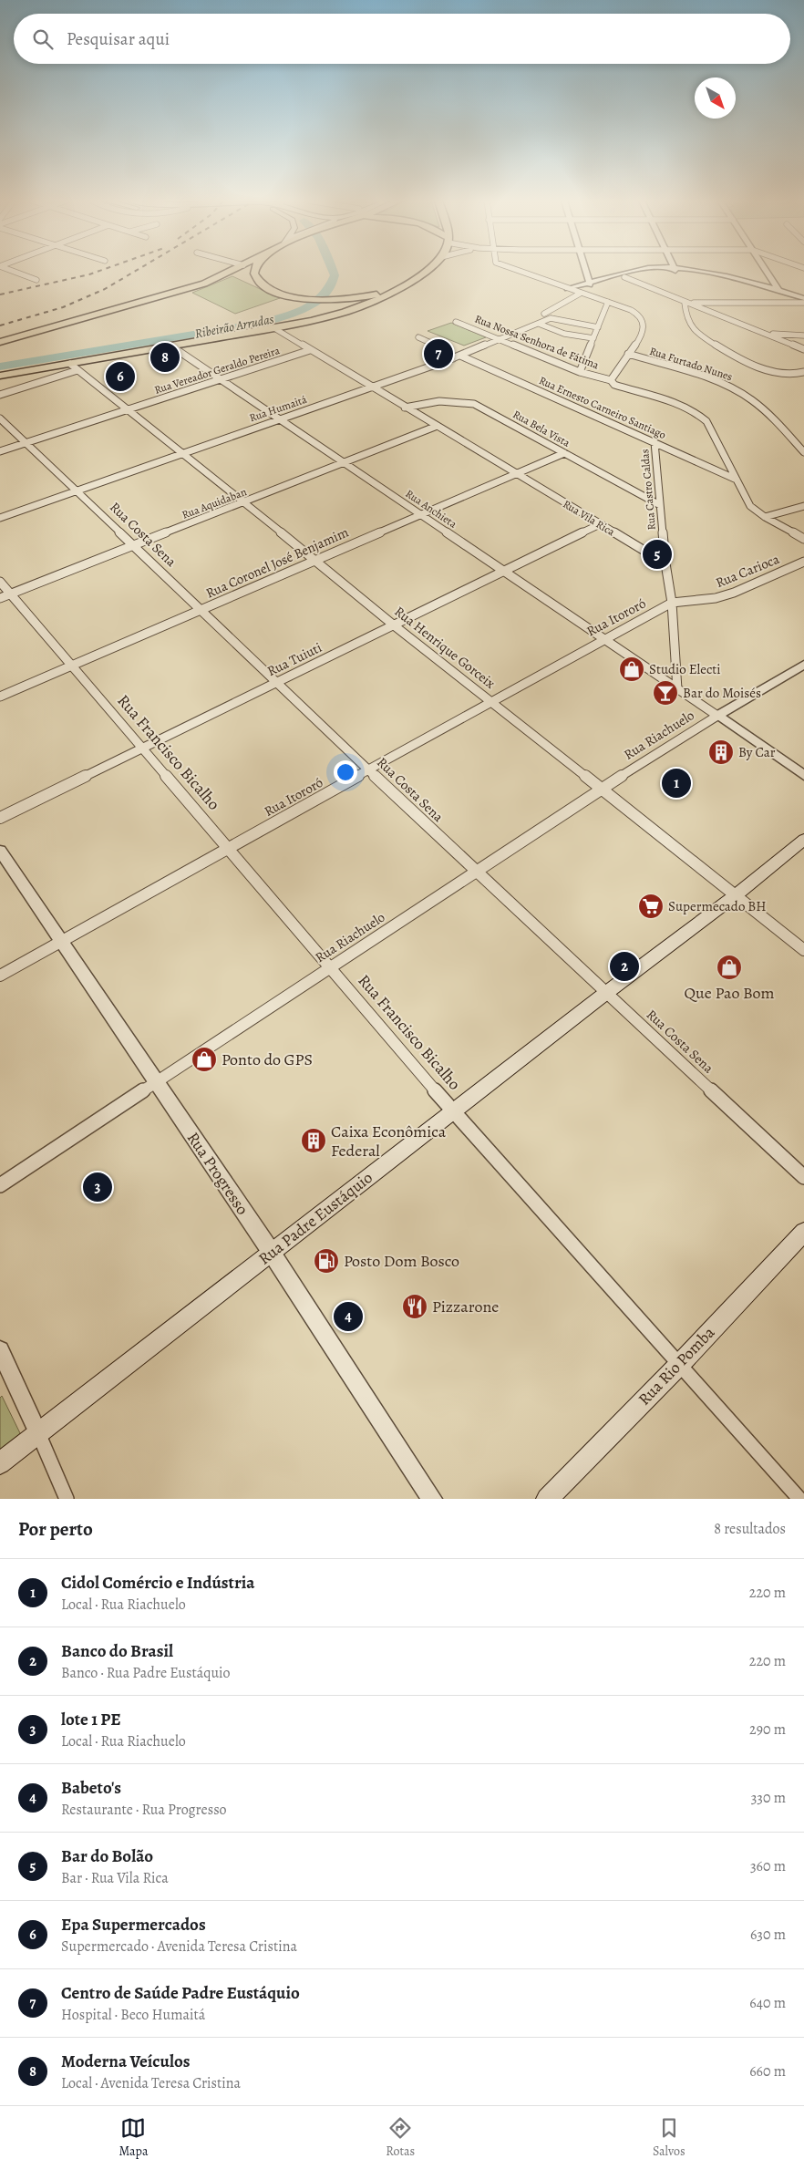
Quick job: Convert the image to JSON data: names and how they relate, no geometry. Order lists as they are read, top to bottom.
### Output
{
  "streets": {
    "main road": ["Rua Padre Eustáquio", "Rua Rio Pomba"],
    "street": [
      "Rua Nossa Senhora de Fátima",
      "Rua Furtado Nunes",
      "Rua Vereador Geraldo Pereira",
      "Rua Ernesto Carneiro Santiago",
      "Rua Humaitá",
      "Rua Bela Vista",
      "Rua Castro Caldas",
      "Rua Aquidaban",
      "Rua Anchieta",
      "Rua Vila Rica",
      "Rua Costa Sena",
      "Rua Coronel José Benjamim",
      "Rua Carioca",
      "Rua Itororó",
      "Rua Henrique Gorceix",
      "Rua Tuiuti",
      "Rua Riachuelo",
      "Rua Francisco Bicalho",
      "Rua Progresso"
    ]
  },
  "crossings": [
    ["Rua Nossa Senhora de Fátima", "Rua Ernesto Carneiro Santiago"],
    ["Rua Nossa Senhora de Fátima", "Rua Humaitá"],
    ["Rua Vereador Geraldo Pereira", "Rua Anchieta"],
    ["Rua Vereador Geraldo Pereira", "Rua Vila Rica"],
    ["Rua Vereador Geraldo Pereira", "Rua Costa Sena"],
    ["Rua Vereador Geraldo Pereira", "Rua Henrique Gorceix"],
    ["Rua Ernesto Carneiro Santiago", "Rua Humaitá"],
    ["Rua Ernesto Carneiro Santiago", "Rua Castro Caldas"],
    ["Rua Humaitá", "Rua Anchieta"],
    ["Rua Humaitá", "Rua Vila Rica"],
    ["Rua Humaitá", "Rua Costa Sena"],
    ["Rua Humaitá", "Rua Henrique Gorceix"],
    ["Rua Bela Vista", "Rua Castro Caldas"],
    ["Rua Bela Vista", "Rua Vila Rica"],
    ["Rua Bela Vista", "Rua Coronel José Benjamim"],
    ["Rua Castro Caldas", "Rua Vila Rica"],
    ["Rua Aquidaban", "Rua Anchieta"],
    ["Rua Aquidaban", "Rua Vila Rica"],
    ["Rua Aquidaban", "Rua Costa Sena"],
    ["Rua Aquidaban", "Rua Henrique Gorceix"],
    ["Rua Aquidaban", "Rua Francisco Bicalho"],
    ["Rua Anchieta", "Rua Coronel José Benjamim"],
    ["Rua Anchieta", "Rua Itororó"],
    ["Rua Anchieta", "Rua Tuiuti"],
    ["Rua Vila Rica", "Rua Coronel José Benjamim"],
    ["Rua Vila Rica", "Rua Tuiuti"],
    ["Rua Costa Sena", "Rua Coronel José Benjamim"],
    ["Rua Costa Sena", "Rua Itororó"],
    ["Rua Costa Sena", "Rua Tuiuti"],
    ["Rua Costa Sena", "Rua Riachuelo"],
    ["Rua Costa Sena", "Rua Padre Eustáquio"],
    ["Rua Coronel José Benjamim", "Rua Henrique Gorceix"],
    ["Rua Coronel José Benjamim", "Rua Francisco Bicalho"],
    ["Rua Carioca", "Rua Itororó"],
    ["Rua Itororó", "Rua Henrique Gorceix"],
    ["Rua Itororó", "Rua Francisco Bicalho"],
    ["Rua Itororó", "Rua Progresso"],
    ["Rua Henrique Gorceix", "Rua Tuiuti"],
    ["Rua Henrique Gorceix", "Rua Riachuelo"],
    ["Rua Henrique Gorceix", "Rua Padre Eustáquio"],
    ["Rua Tuiuti", "Rua Francisco Bicalho"],
    ["Rua Riachuelo", "Rua Francisco Bicalho"],
    ["Rua Riachuelo", "Rua Progresso"],
    ["Rua Francisco Bicalho", "Rua Padre Eustáquio"],
    ["Rua Francisco Bicalho", "Rua Rio Pomba"],
    ["Rua Progresso", "Rua Padre Eustáquio"]
  ],
  "water": ["Ribeirão Arrudas"],
  "places": {
    "shop": ["Studio Electi", "Que Pao Bom", "Ponto do GPS"],
    "bar": ["Bar do Moisés"],
    "building": ["By Car", "Caixa Econômica Federal"],
    "supermarket": ["Supermecado BH"],
    "fuel station": ["Posto Dom Bosco"],
    "restaurant": ["Pizzarone"]
  },
  "north": "bottom right",
  "page": {
    "search": "Pesquisar aqui",
    "pins": [
      "7",
      "8",
      "6",
      "5",
      "1",
      "2",
      "3",
      "4"
    ],
    "heading": ["Por perto", "8 resultados"],
    "list": [
      {
        "mark": "1",
        "name": "Cidol Comércio e Indústria",
        "note": "Local · Rua Riachuelo",
        "value": "220 m"
      },
      {
        "mark": "2",
        "name": "Banco do Brasil",
        "note": "Banco · Rua Padre Eustáquio",
        "value": "220 m"
      },
      {
        "mark": "3",
        "name": "lote 1 PE",
        "note": "Local · Rua Riachuelo",
        "value": "290 m"
      },
      {
        "mark": "4",
        "name": "Babeto's",
        "note": "Restaurante · Rua Progresso",
        "value": "330 m"
      },
      {
        "mark": "5",
        "name": "Bar do Bolão",
        "note": "Bar · Rua Vila Rica",
        "value": "360 m"
      },
      {
        "mark": "6",
        "name": "Epa Supermercados",
        "note": "Supermercado · Avenida Teresa Cristina",
        "value": "630 m"
      },
      {
        "mark": "7",
        "name": "Centro de Saúde Padre Eustáquio",
        "note": "Hospital · Beco Humaitá",
        "value": "640 m"
      },
      {
        "mark": "8",
        "name": "Moderna Veículos",
        "note": "Local · Avenida Teresa Cristina",
        "value": "660 m"
      }
    ],
    "nav": ["Mapa", "Rotas", "Salvos"]
  }
}
